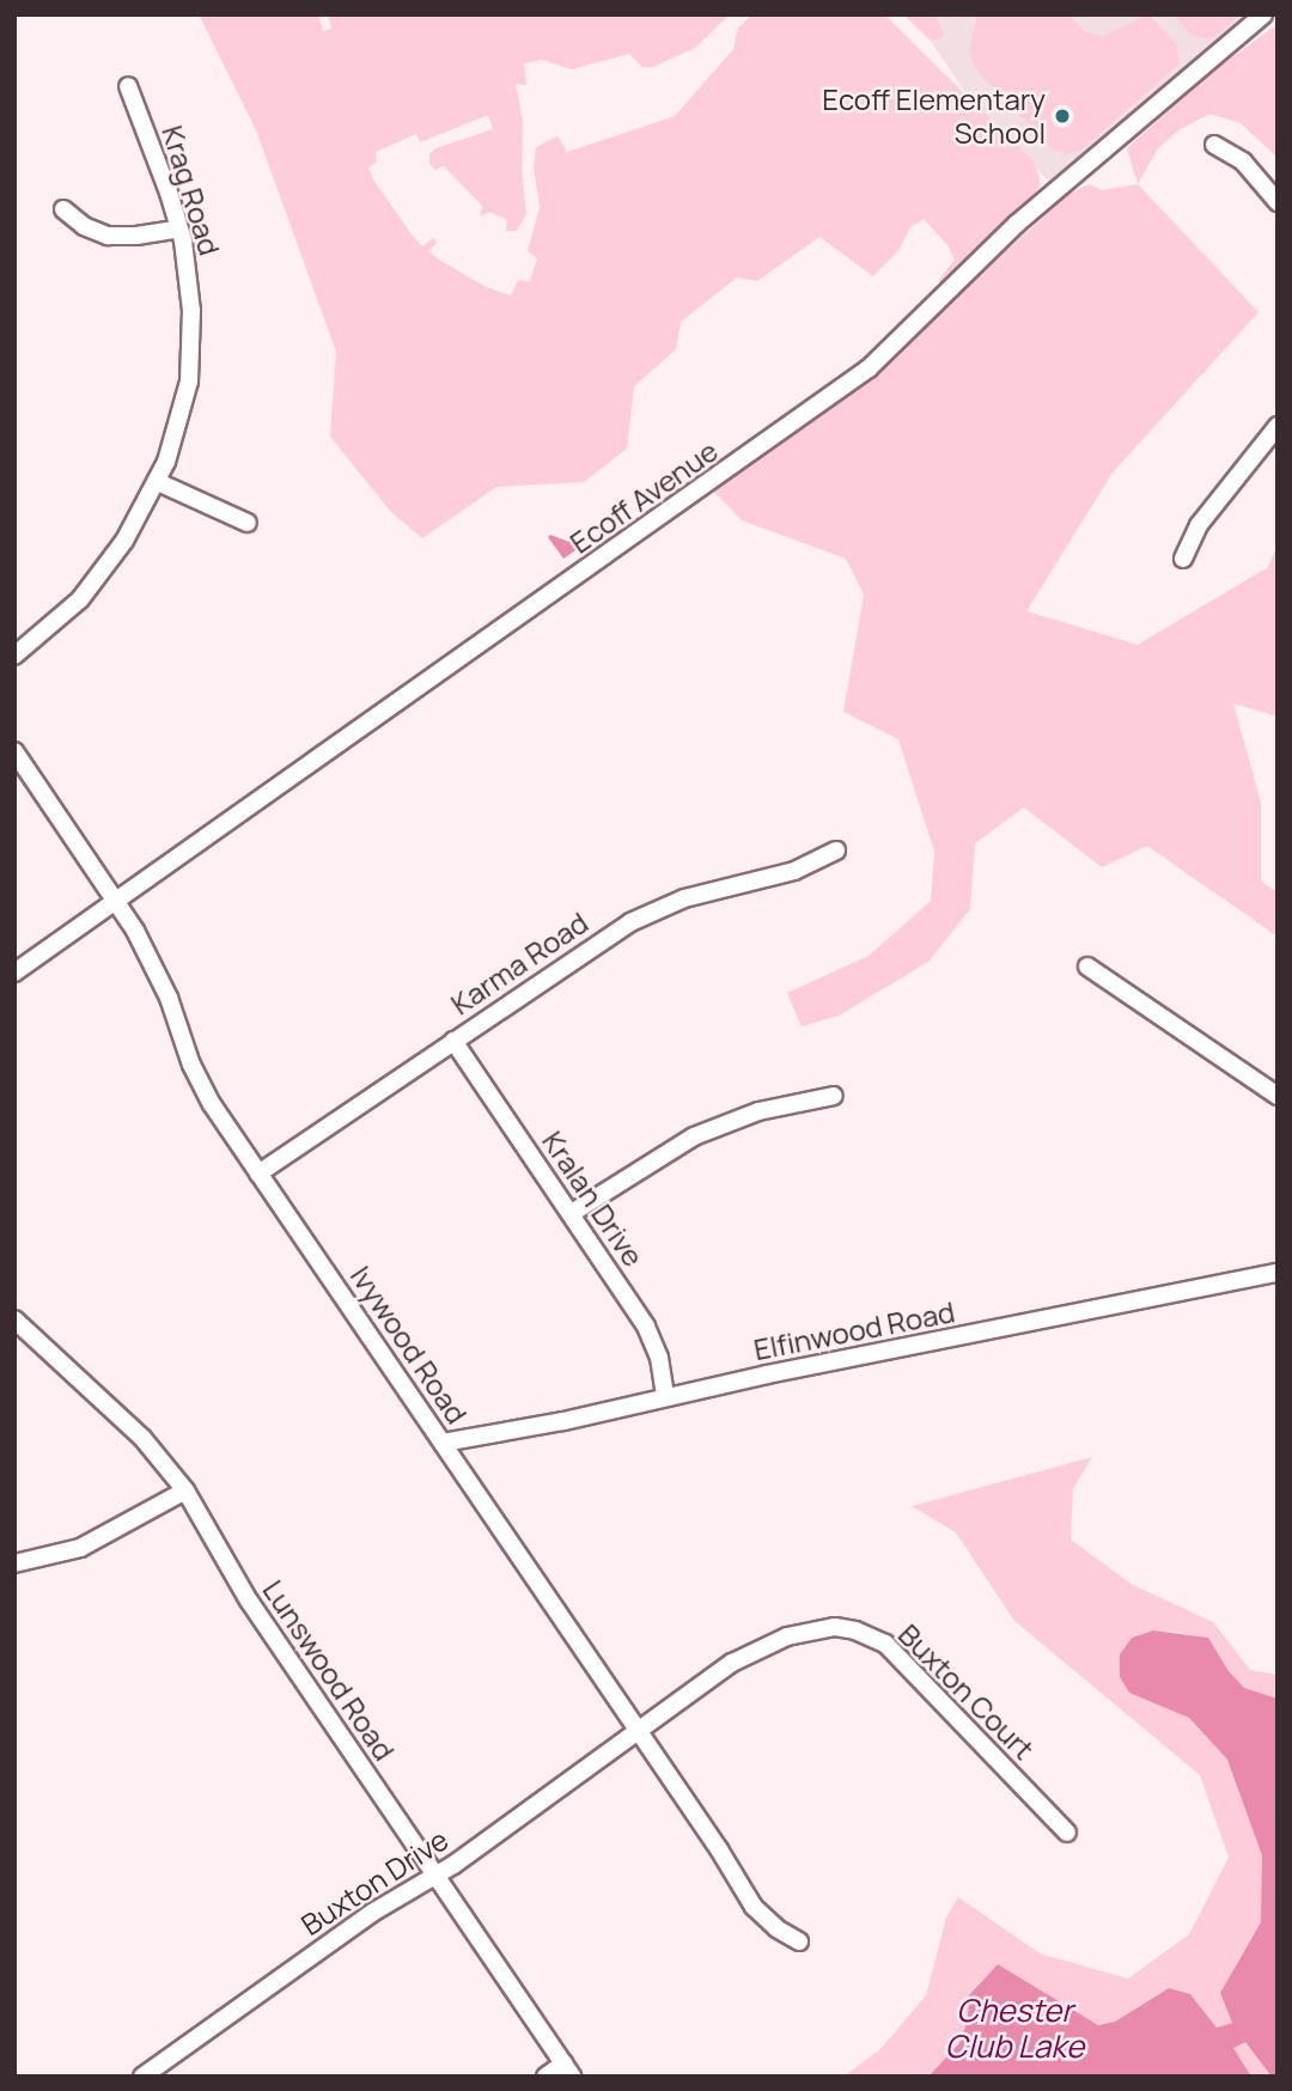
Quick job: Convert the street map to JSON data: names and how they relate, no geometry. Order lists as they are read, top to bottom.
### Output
{
  "streets": {
    "street": [
      "Krag Road",
      "Ecoff Avenue",
      "Karma Road",
      "Kralan Drive",
      "Elfinwood Road",
      "Ivywood Road",
      "Lunswood Road",
      "Buxton Court",
      "Buxton Drive"
    ]
  },
  "crossings": [
    ["Ecoff Avenue", "Ivywood Road"],
    ["Karma Road", "Kralan Drive"],
    ["Karma Road", "Ivywood Road"],
    ["Kralan Drive", "Elfinwood Road"],
    ["Elfinwood Road", "Ivywood Road"],
    ["Ivywood Road", "Buxton Court"],
    ["Ivywood Road", "Buxton Drive"],
    ["Lunswood Road", "Buxton Drive"],
    ["Buxton Court", "Buxton Drive"]
  ],
  "water": ["Chester Club Lake"],
  "places": ["Ecoff Elementary School"]
}
